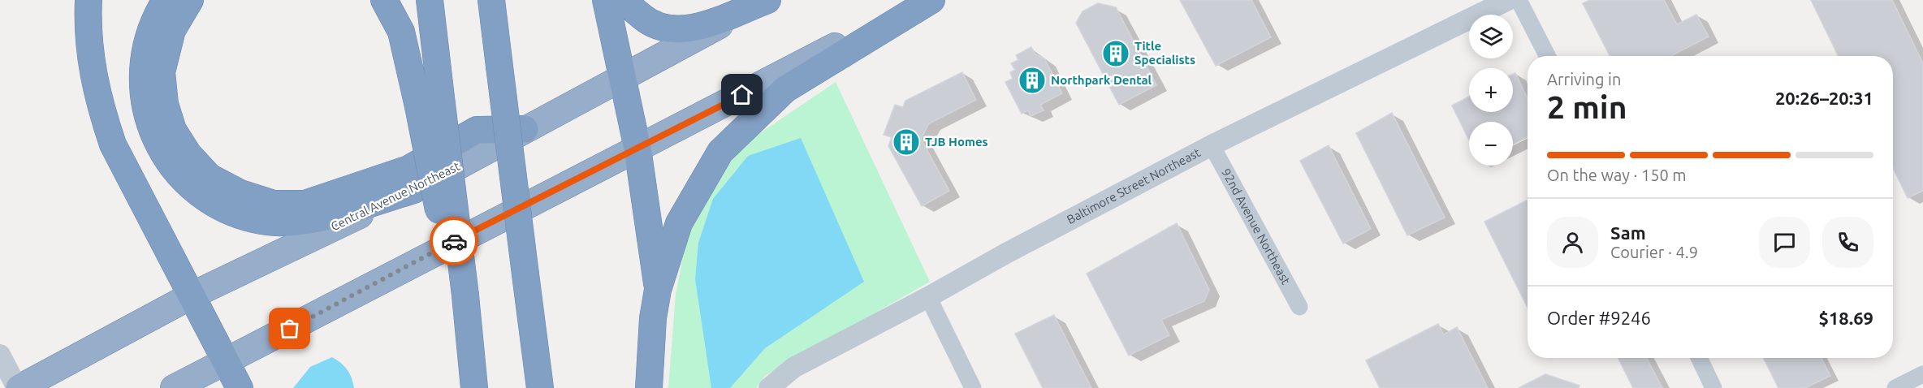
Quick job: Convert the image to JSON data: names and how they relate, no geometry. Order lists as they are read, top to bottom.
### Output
{
  "streets": {
    "highway": ["Central Avenue Northeast"],
    "street": ["Baltimore Street Northeast", "92nd Avenue Northeast"]
  },
  "crossings": [
    ["Baltimore Street Northeast", "92nd Avenue Northeast"]
  ],
  "places": {
    "building": ["Title Specialists", "Northpark Dental", "TJB Homes"]
  },
  "page": {
    "map_buttons": ["+", "−"],
    "heading": ["2 min", "Arriving in", "20:26–20:31"],
    "panel": [
      "Sam",
      "Courier · 4.9",
      "Order #9246",
      "$18.69"
    ],
    "bar": "On the way · 150 m"
  }
}
